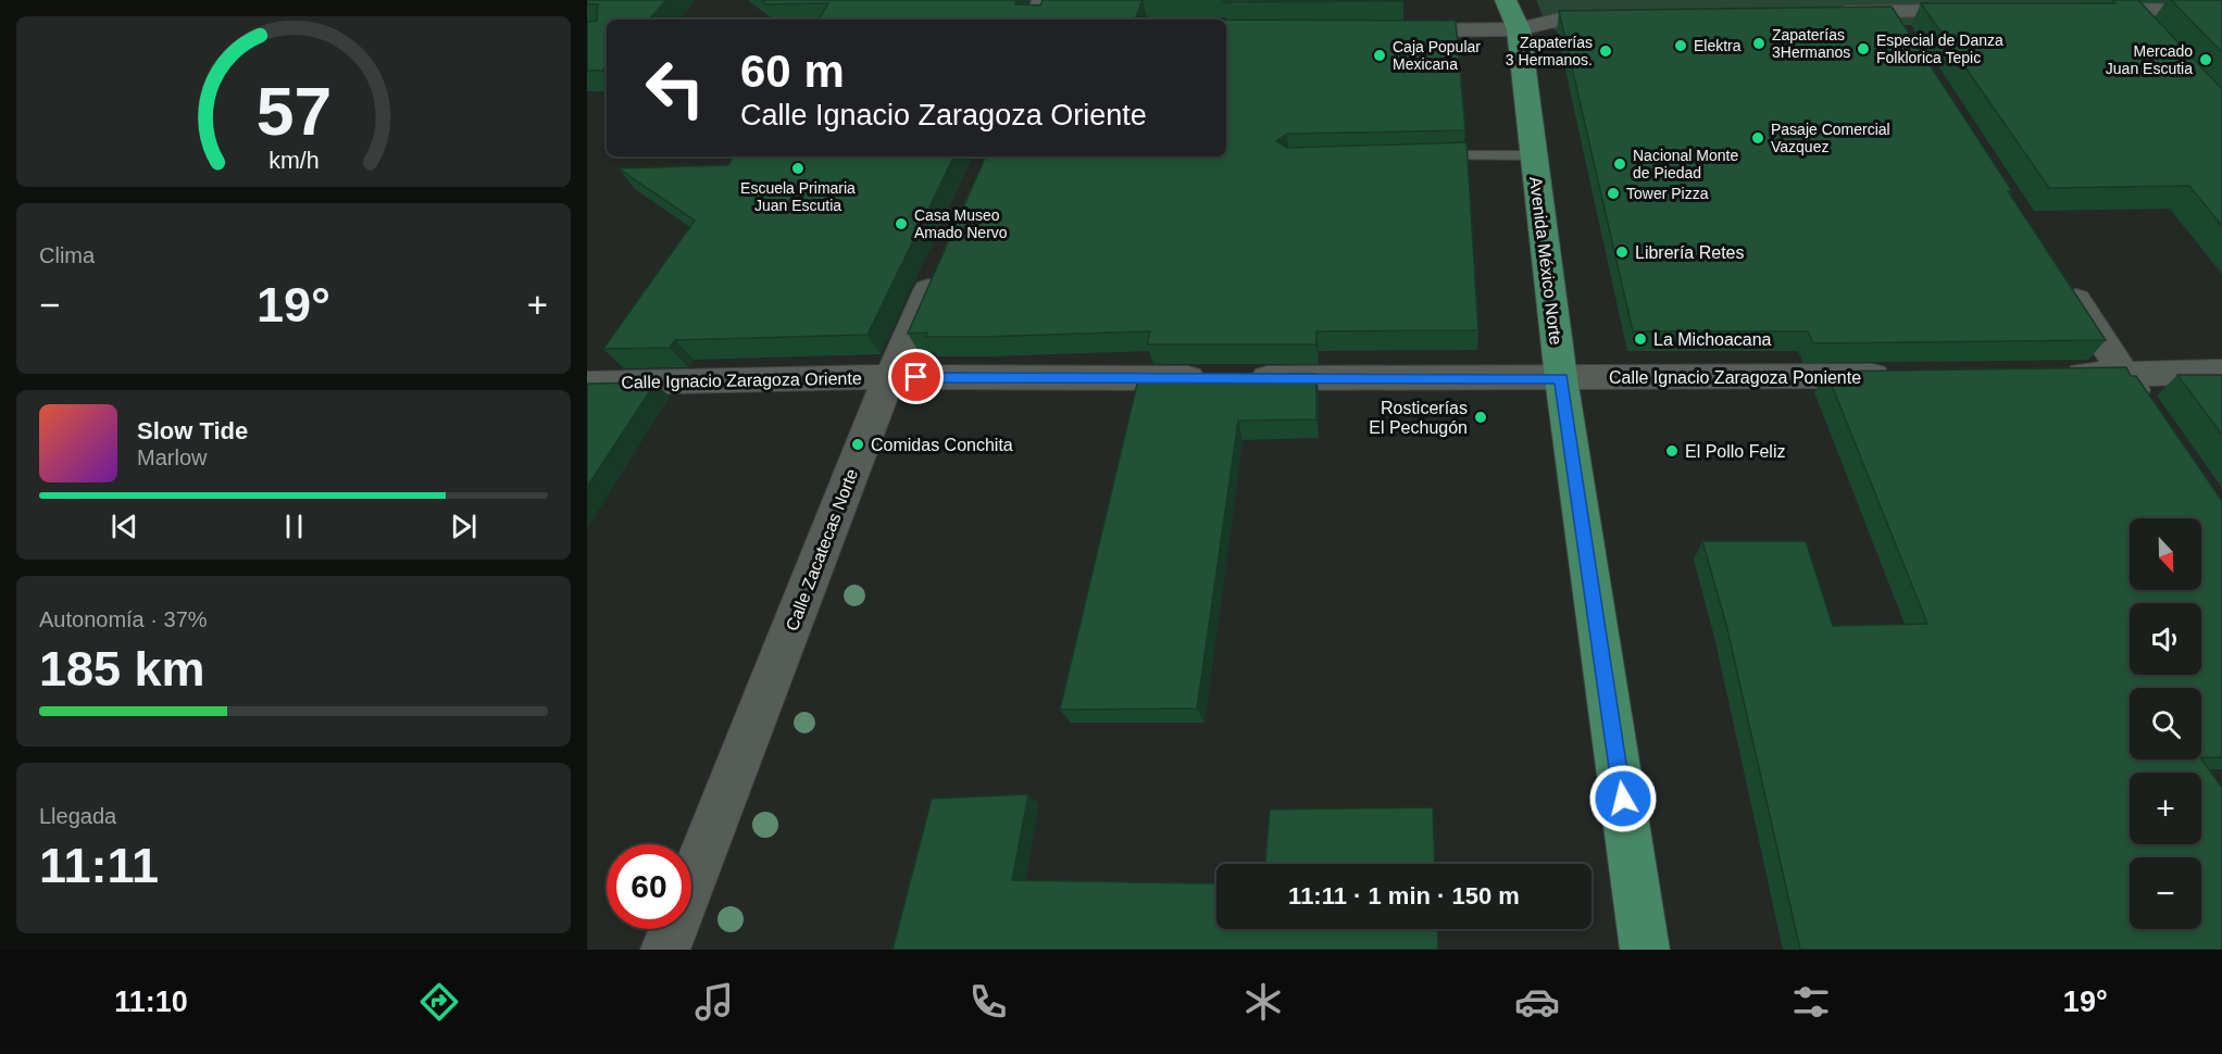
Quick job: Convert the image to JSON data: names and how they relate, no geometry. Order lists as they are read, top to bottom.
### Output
{
  "streets": {
    "main road": ["Avenida México Norte"],
    "street": ["Calle Ignacio Zaragoza Poniente", "Calle Ignacio Zaragoza Oriente", "Calle Zacatecas Norte"]
  },
  "crossings": [
    ["Avenida México Norte", "Calle Ignacio Zaragoza Poniente"],
    ["Avenida México Norte", "Calle Ignacio Zaragoza Oriente"],
    ["Calle Ignacio Zaragoza Poniente", "Calle Ignacio Zaragoza Oriente"],
    ["Calle Ignacio Zaragoza Oriente", "Calle Zacatecas Norte"]
  ],
  "places": [
    "Zapaterías 3Hermanos",
    "Elektra",
    "Especial de Danza Folklorica Tepic",
    "Zapaterías 3 Hermanos.",
    "Caja Popular Mexicana",
    "Mercado Juan Escutia",
    "Pasaje Comercial Vazquez",
    "Nacional Monte de Piedad",
    "Escuela Primaria Juan Escutia",
    "Tower Pizza",
    "Casa Museo Amado Nervo",
    "Librería Retes",
    "La Michoacana",
    "Rosticerías El Pechugón",
    "Comidas Conchita",
    "El Pollo Feliz"
  ],
  "north": "bottom",
  "page": {
    "turn": ["60 m", "Calle Ignacio Zaragoza Oriente"],
    "tile": [
      "Clima",
      ["Autonomía · 37%", "185 km"],
      ["Llegada", "11:11"]
    ],
    "heat": ["−", "19°", "+"],
    "song": ["Slow Tide", "Marlow"],
    "map_buttons": ["+", "−"],
    "limit": "60",
    "trip": "11:11 · 1 min · 150 m",
    "tabs": ["11:10", "19°"],
    "gauge": ["57", "km/h"]
  }
}
